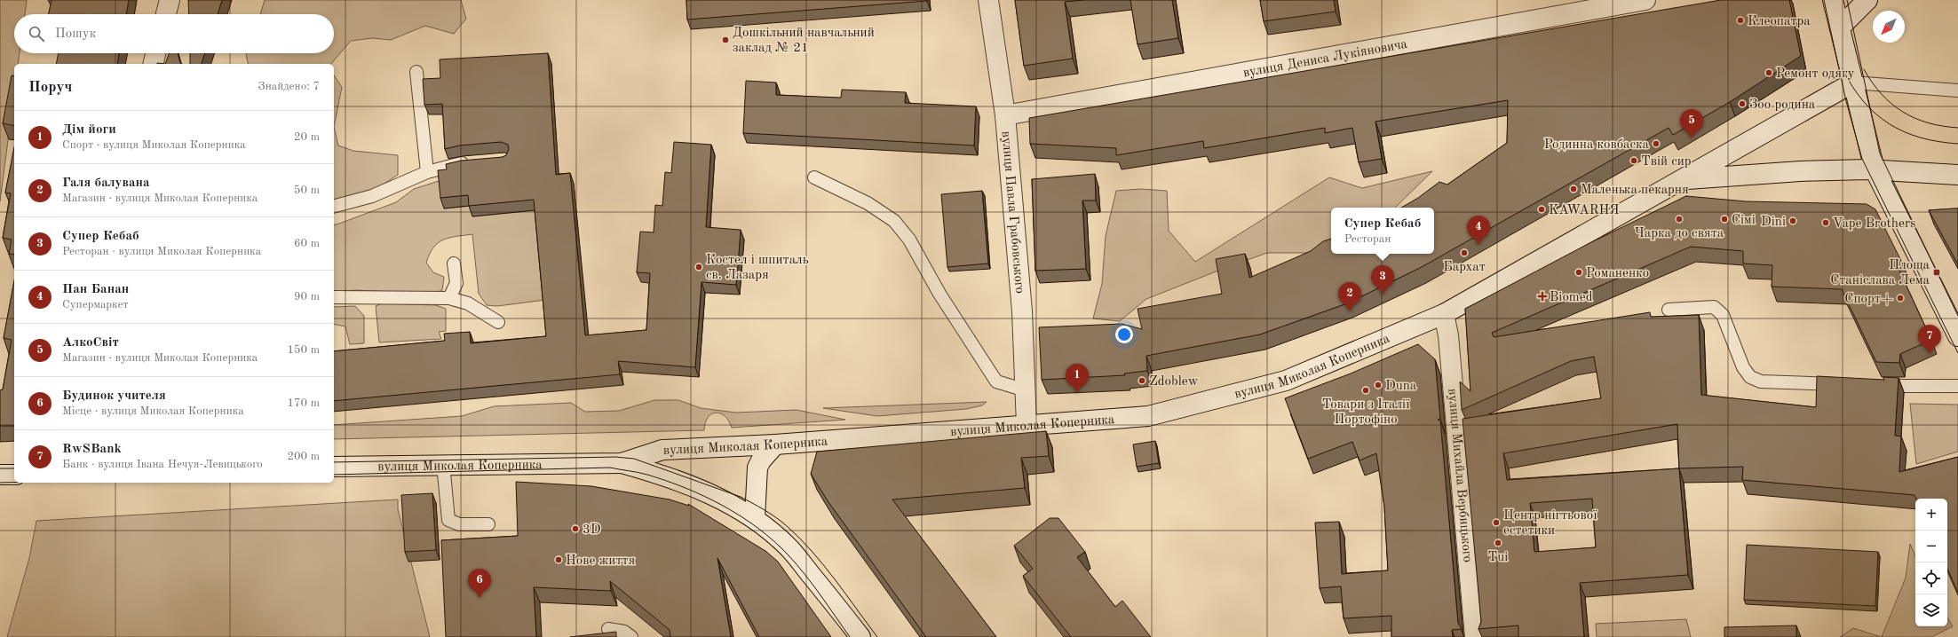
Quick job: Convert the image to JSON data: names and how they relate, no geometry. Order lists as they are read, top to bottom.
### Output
{
  "streets": {
    "main road": [
      "вулиця Дениса Лукіяновича",
      "вулиця Павла Грабовського",
      "вулиця Миколая Коперника",
      "вулиця Михайла Вербицького"
    ]
  },
  "crossings": [
    ["вулиця Дениса Лукіяновича", "вулиця Павла Грабовського"],
    ["вулиця Павла Грабовського", "вулиця Миколая Коперника"],
    ["вулиця Миколая Коперника", "вулиця Михайла Вербицького"]
  ],
  "places": {
    "other": [
      "Клеопатра",
      "Дошкільний навчальний заклад № 21",
      "Ремонт одягу",
      "Зоо родина",
      "Родинна ковбаска",
      "Твій сир",
      "Маленька пекарня",
      "KAWARНЯ",
      "Чарка до свята",
      "Сімі",
      "Dini",
      "Vape Brothers",
      "Бархат",
      "Костел і шпиталь св. Лазаря",
      "Романенко",
      "Спорт+",
      "Zdoblew",
      "Duna",
      "Товари з Італії Портофіно",
      "Центр нігтьової естетики",
      "3D",
      "Tui",
      "Нове життя"
    ],
    "transit": ["Площа Станіслава Лема"],
    "health": ["Biomed"]
  },
  "north": "bottom left",
  "page": {
    "search": "Пошук",
    "heading": ["Поруч", "Знайдено: 7"],
    "pins": [
      "5",
      "4",
      "3",
      "2",
      "7",
      "1",
      "6"
    ],
    "list": [
      {
        "mark": "1",
        "name": "Дім йоги",
        "note": "Спорт · вулиця Миколая Коперника",
        "value": "20 m"
      },
      {
        "mark": "2",
        "name": "Галя балувана",
        "note": "Магазин · вулиця Миколая Коперника",
        "value": "50 m"
      },
      {
        "mark": "3",
        "name": "Супер Кебаб",
        "note": "Ресторан · вулиця Миколая Коперника",
        "value": "60 m"
      },
      {
        "mark": "4",
        "name": "Пан Банан",
        "note": "Супермаркет",
        "value": "90 m"
      },
      {
        "mark": "5",
        "name": "АлкоСвіт",
        "note": "Магазин · вулиця Миколая Коперника",
        "value": "150 m"
      },
      {
        "mark": "6",
        "name": "Будинок учителя",
        "note": "Місце · вулиця Миколая Коперника",
        "value": "170 m"
      },
      {
        "mark": "7",
        "name": "RwSBank",
        "note": "Банк · вулиця Івана Нечуя-Левицького",
        "value": "200 m"
      }
    ],
    "popup": ["Супер Кебаб", "Ресторан"],
    "map_buttons": ["+", "−"]
  }
}
